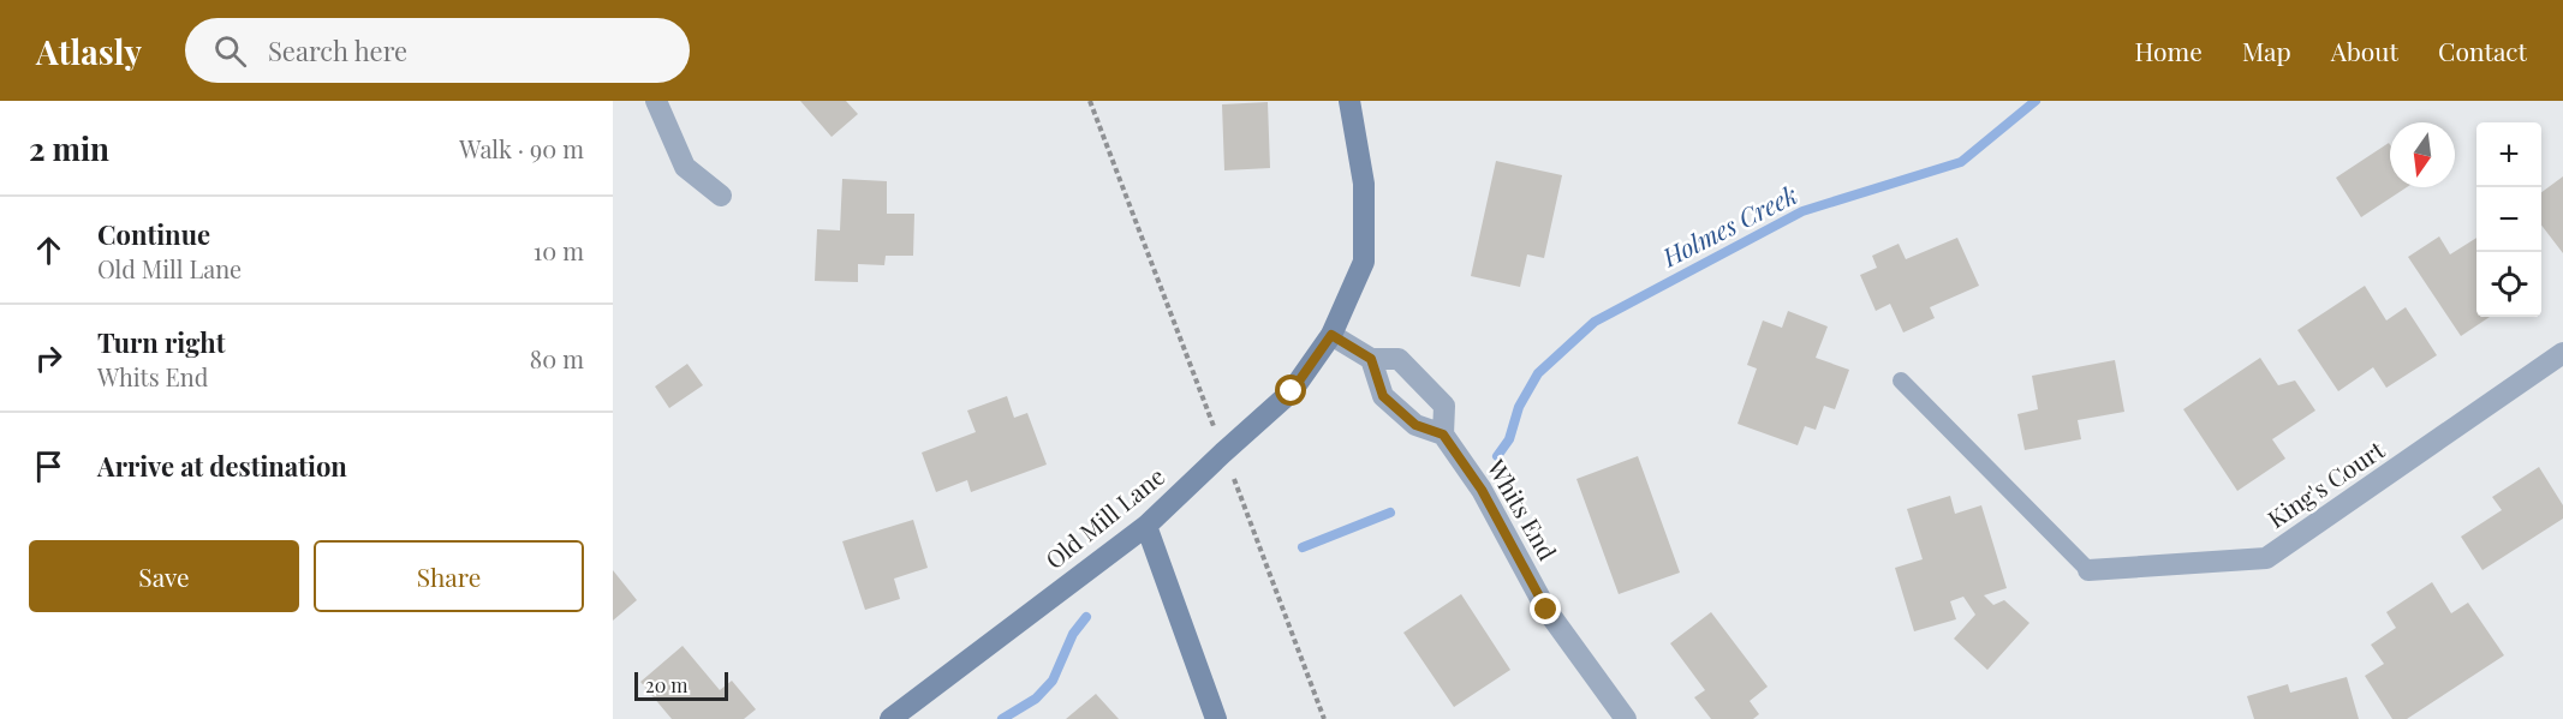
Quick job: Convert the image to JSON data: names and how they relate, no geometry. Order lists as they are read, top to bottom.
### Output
{
  "streets": {
    "main road": ["Old Mill Lane"],
    "street": ["King's Court", "Whits End"]
  },
  "crossings": [
    ["Whits End", "Old Mill Lane"]
  ],
  "water": ["Holmes Creek"],
  "scale_bar": "20 m",
  "north": "bottom",
  "page": {
    "header": "Atlasly",
    "search": "Search here",
    "nav": [
      "Home",
      "Map",
      "About",
      "Contact"
    ],
    "heading": ["2 min", "Walk · 90 m"],
    "map_buttons": ["+", "−"],
    "list": [
      ["Continue", "Old Mill Lane", "10 m"],
      ["Turn right", "Whits End", "80 m"],
      "Arrive at destination"
    ],
    "buttons": ["Save", "Share"],
    "scale": "20 m"
  }
}
